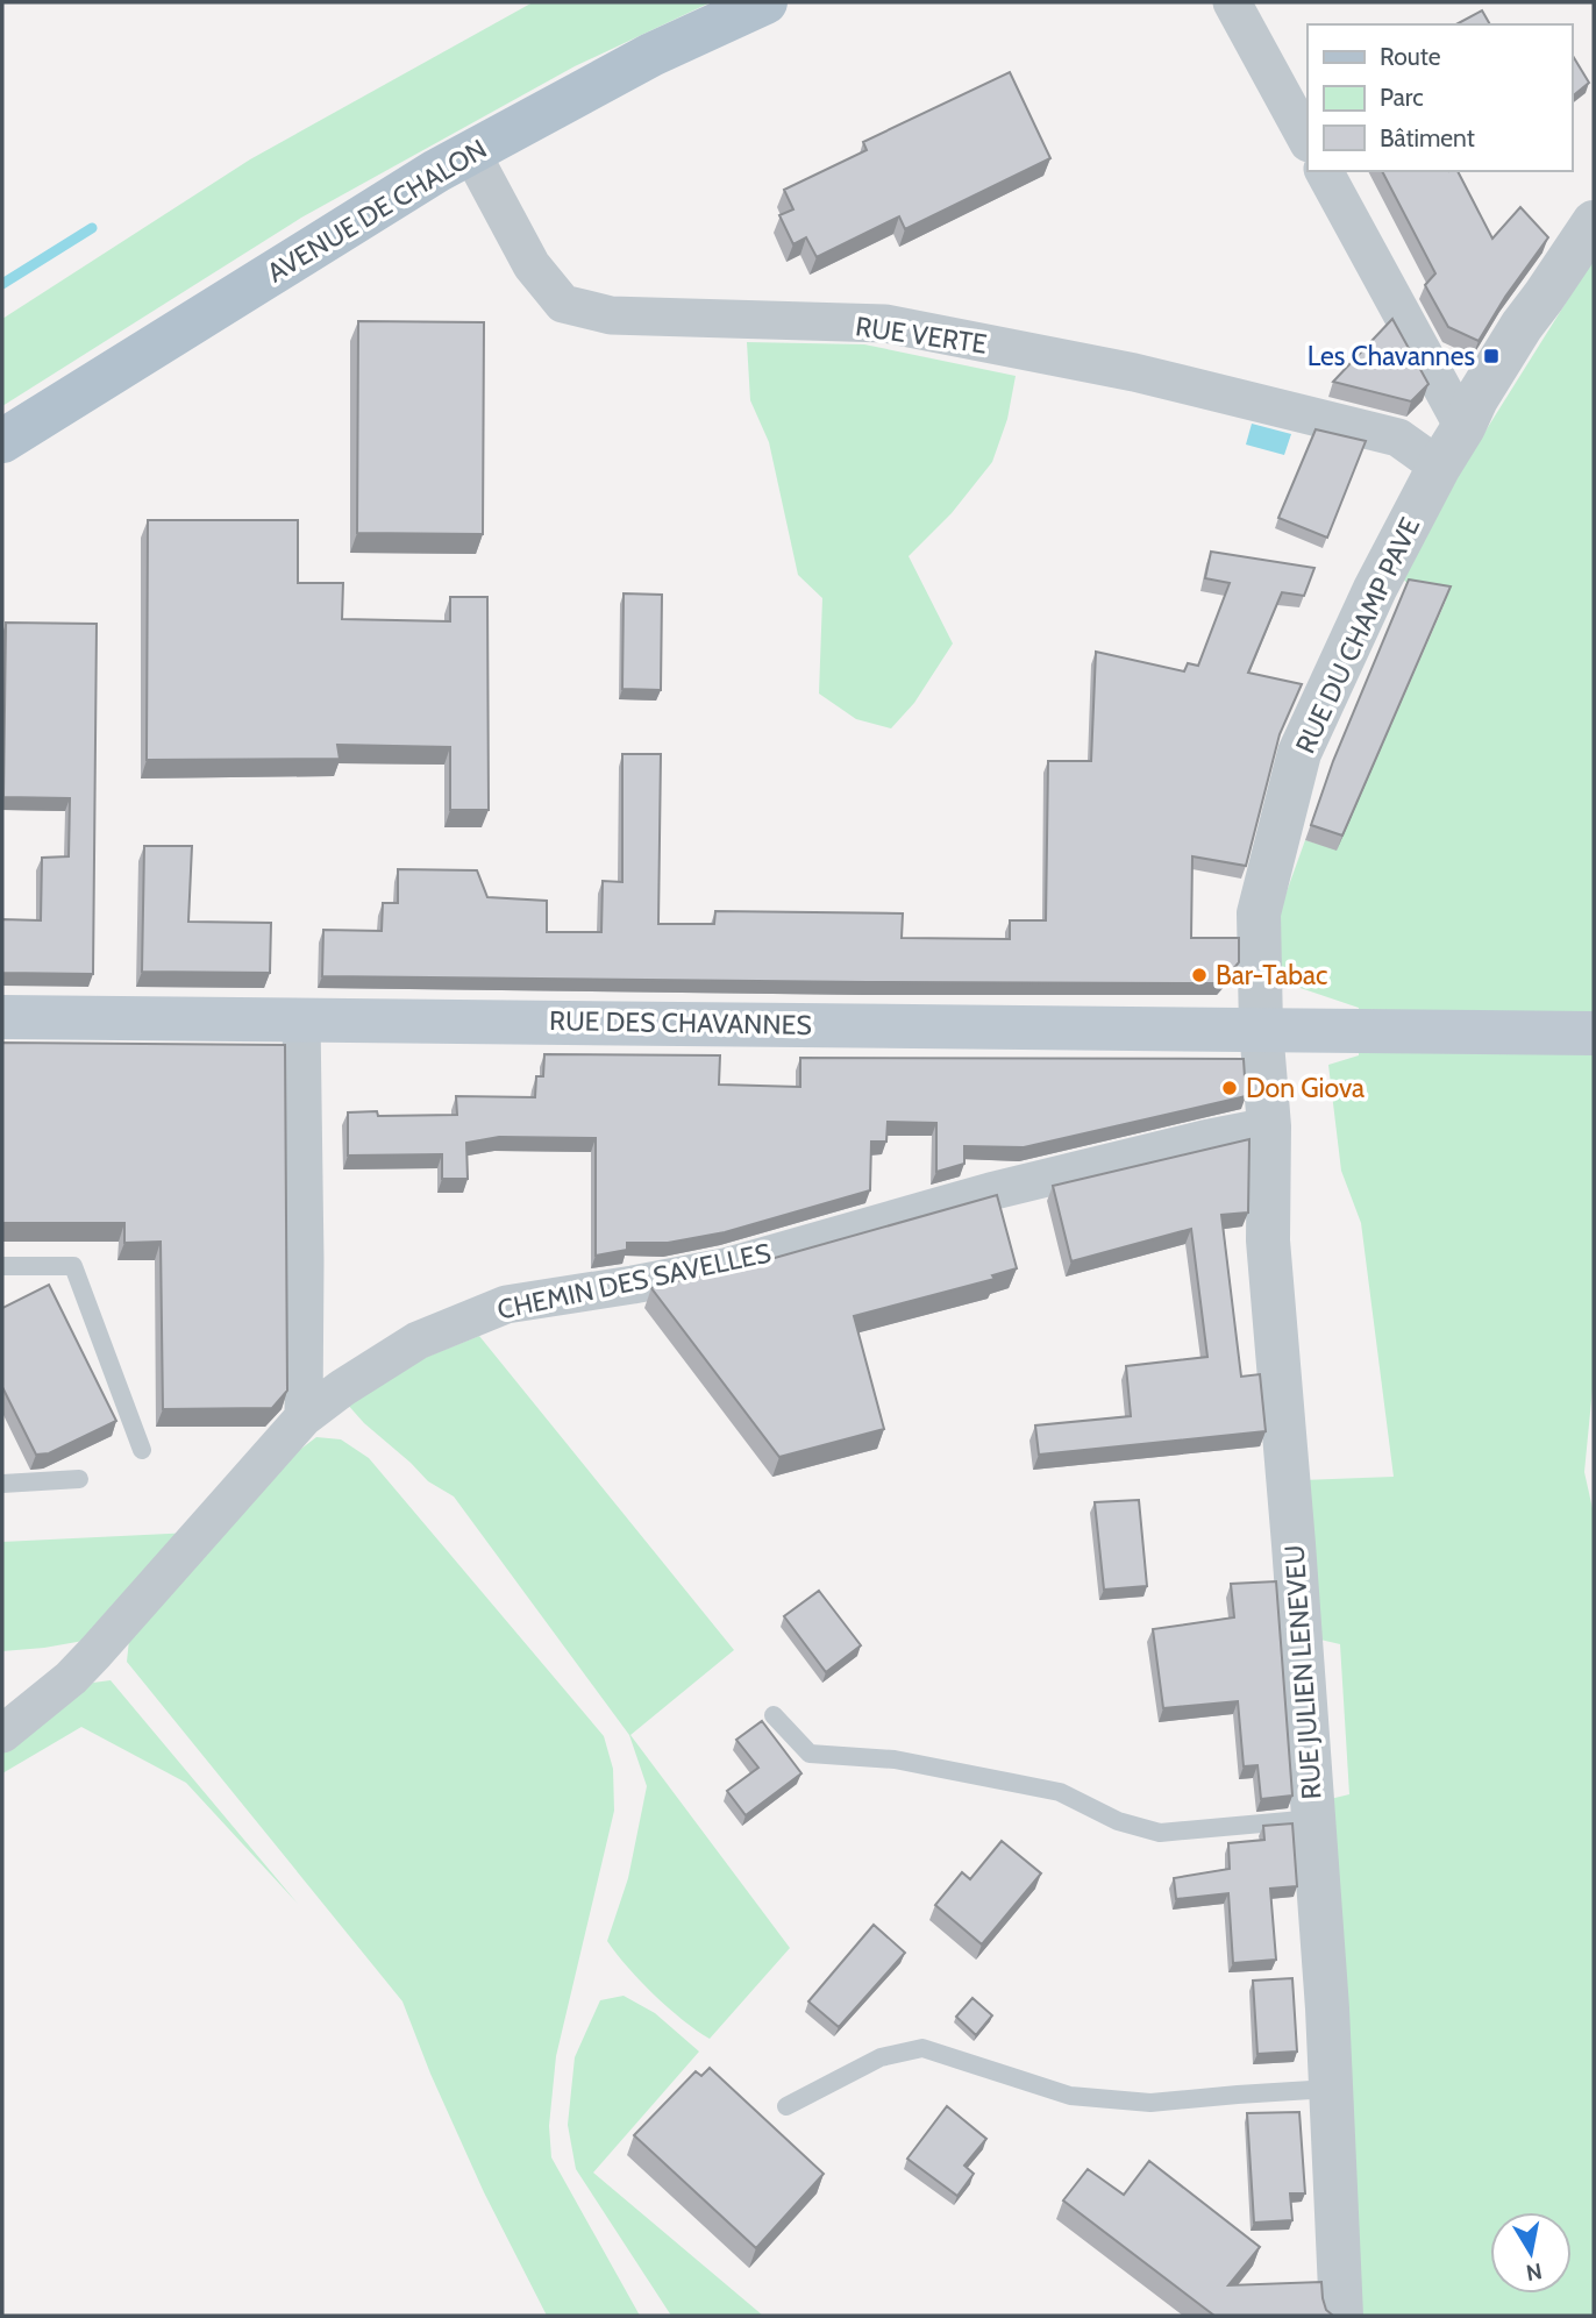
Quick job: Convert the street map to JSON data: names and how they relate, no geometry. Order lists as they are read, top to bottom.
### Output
{
  "streets": {
    "main road": ["AVENUE DE CHALON", "RUE DES CHAVANNES"],
    "street": [
      "RUE VERTE",
      "RUE DU CHAMP PAVE",
      "CHEMIN DES SAVELLES",
      "RUE JULIEN LENEVEU"
    ]
  },
  "crossings": [
    ["AVENUE DE CHALON", "RUE VERTE"],
    ["RUE VERTE", "RUE DU CHAMP PAVE"],
    ["RUE DU CHAMP PAVE", "RUE DES CHAVANNES"],
    ["RUE DU CHAMP PAVE", "RUE JULIEN LENEVEU"],
    ["RUE DES CHAVANNES", "RUE JULIEN LENEVEU"],
    ["CHEMIN DES SAVELLES", "RUE JULIEN LENEVEU"]
  ],
  "places": {
    "transit": ["Les Chavannes"],
    "other": ["Bar-Tabac", "Don Giova"]
  },
  "legend": ["Route", "Parc", "Bâtiment"],
  "north": "bottom"
}
